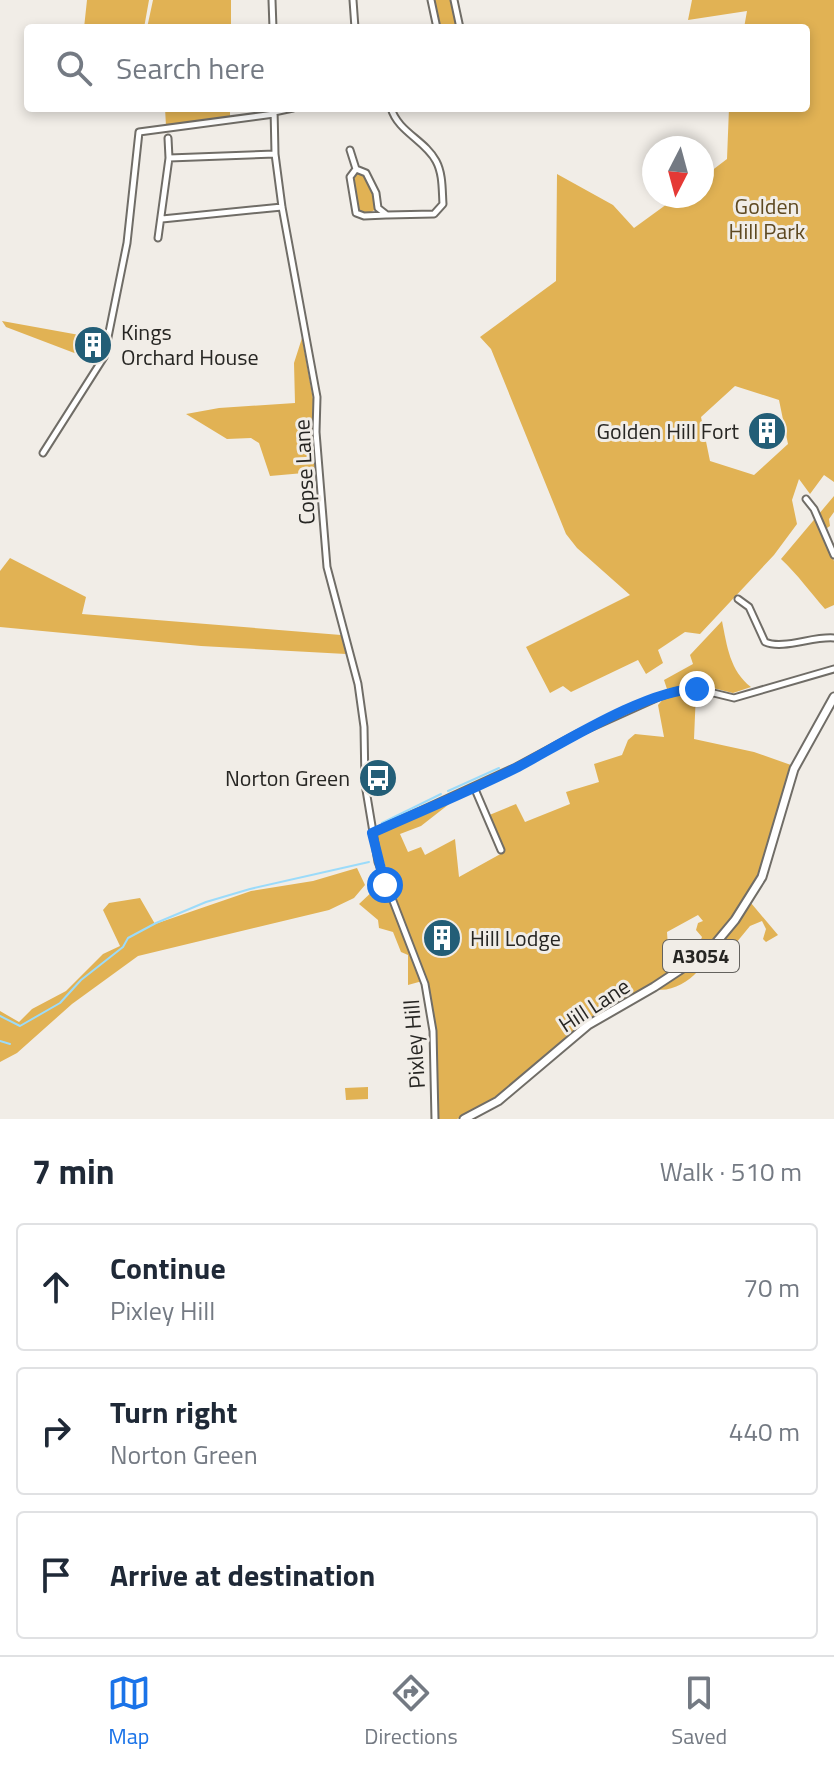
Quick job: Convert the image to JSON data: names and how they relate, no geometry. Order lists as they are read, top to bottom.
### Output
{
  "streets": {
    "main road": ["A3054", "Hill Lane"],
    "street": ["Copse Lane", "Pixley Hill"]
  },
  "crossings": [
    ["Copse Lane", "Pixley Hill"]
  ],
  "parks": ["Golden Hill Park"],
  "places": {
    "building": ["Kings Orchard House", "Golden Hill Fort", "Hill Lodge"],
    "bus stop": ["Norton Green"]
  },
  "north": "bottom",
  "page": {
    "search": "Search here",
    "heading": ["7 min", "Walk · 510 m"],
    "list": [
      ["Continue", "Pixley Hill", "70 m"],
      ["Turn right", "Norton Green", "440 m"],
      "Arrive at destination"
    ],
    "nav": ["Map", "Directions", "Saved"]
  }
}
